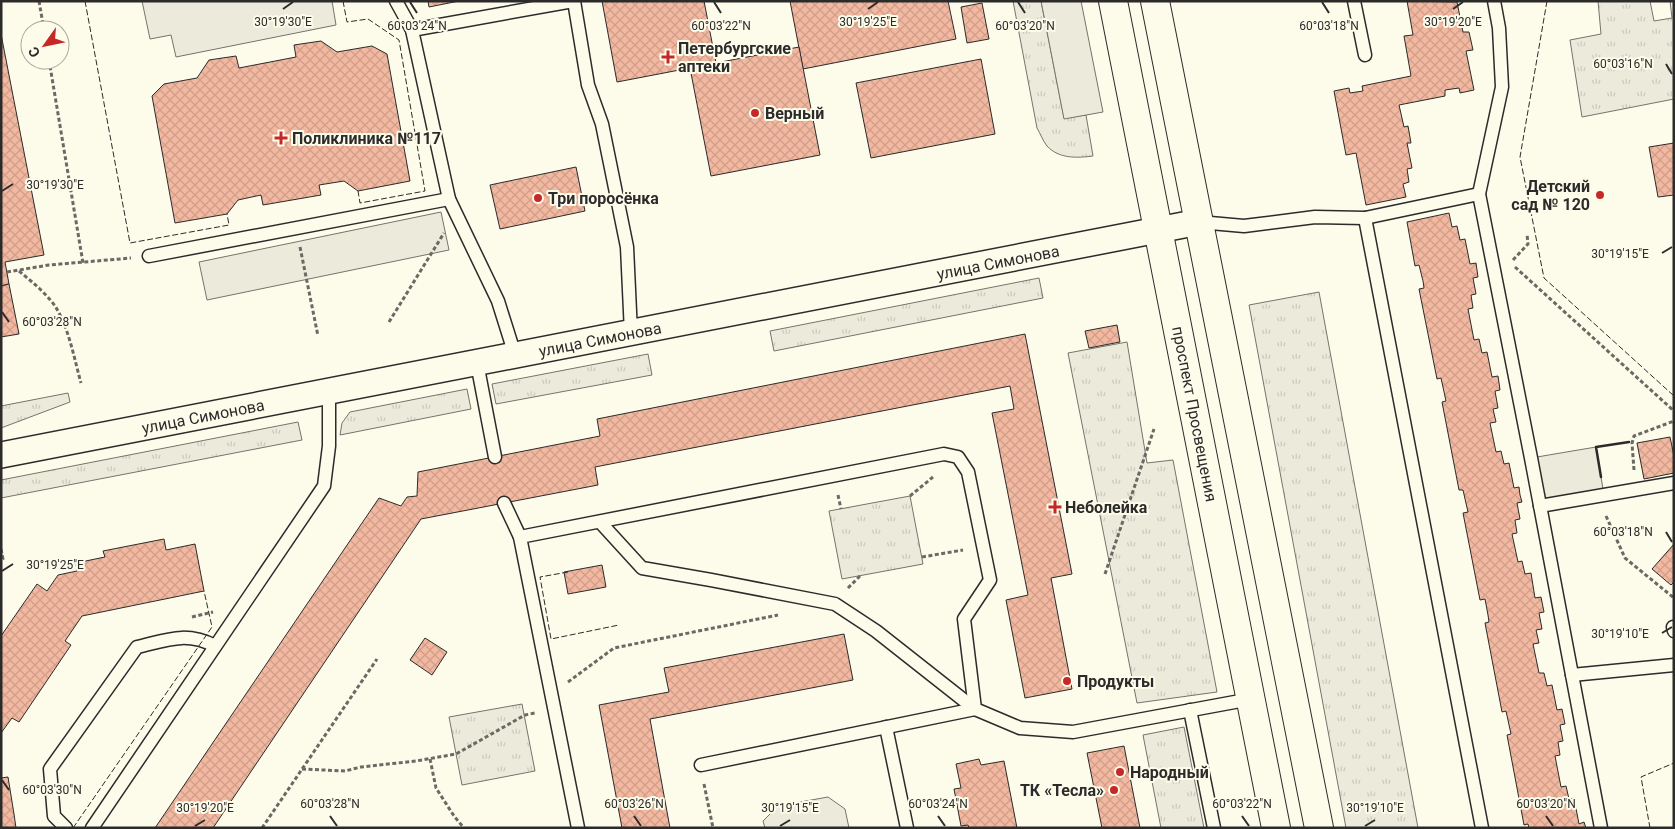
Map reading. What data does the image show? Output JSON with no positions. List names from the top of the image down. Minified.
{"streets":{"main road":["проспект Просвещения"],"street":["улица Симонова"]},"crossings":[["улица Симонова","проспект Просвещения"]],"places":{"health":["Петербургские аптеки","Поликлиника №117","Неболейка"],"other":["Верный","Детский сад № 120","Три поросёнка","Продукты","Народный","ТК «Тесла»"]},"north":"bottom left","coordinates":["30°19'30\"E","30°19'25\"E","30°19'20\"E","60°03'24\"N","60°03'22\"N","60°03'20\"N","60°03'18\"N","60°03'16\"N","30°19'15\"E","60°03'28\"N","30°19'10\"E","60°03'30\"N","60°03'26\"N"]}
